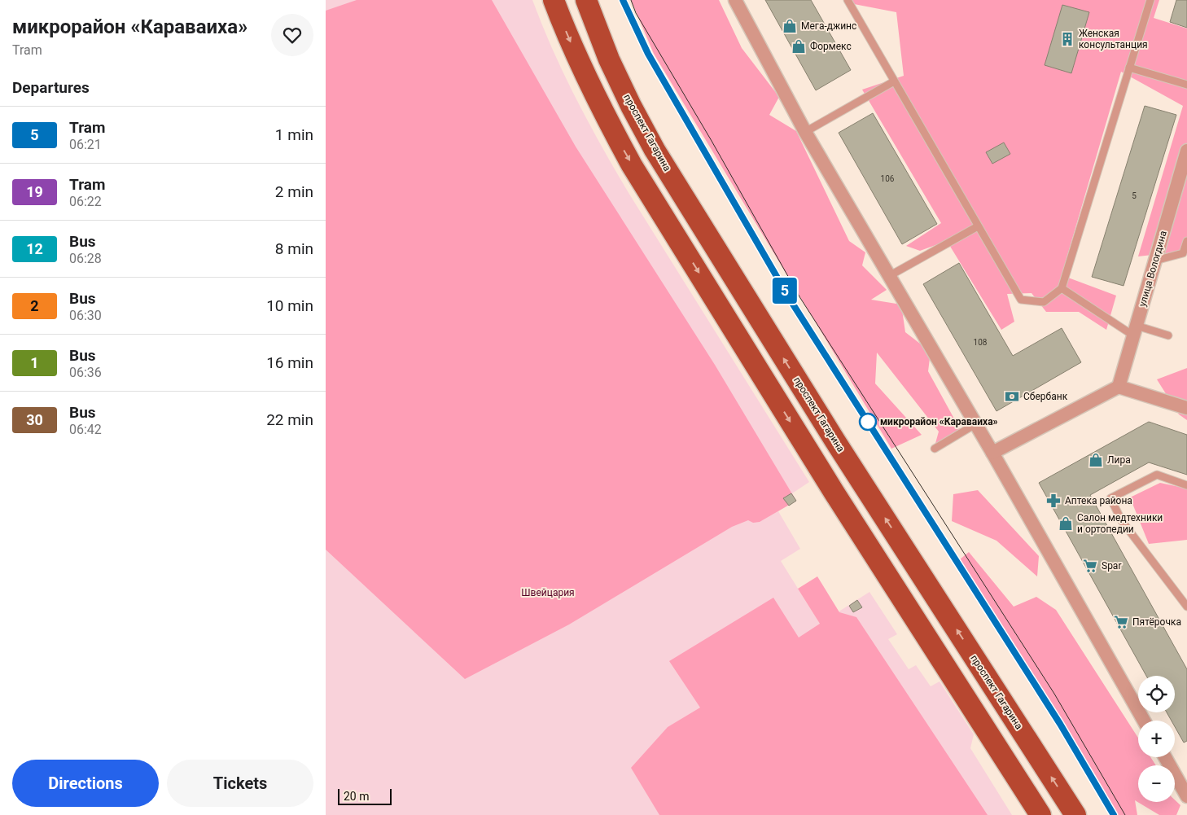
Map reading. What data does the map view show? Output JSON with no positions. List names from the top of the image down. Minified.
{"streets":{"main road":["проспект Гагарина"],"street":["улица Вологдина"]},"parks":["Швейцария"],"places":{"shop":["Мега-джинс","Формекс","Лира","Салон медтехники и ортопедии"],"building":["Женская консультанция"],"bank":["Сбербанк"],"other":["микрорайон «Караваиха»"],"pharmacy":["Аптека района"],"supermarket":["Spar","Пятёрочка"]},"lines":["tram line 5"],"house_numbers":["106","5","108"],"scale_bar":"20 m","page":{"heading":[["микрорайон «Караваиха»","Tram"],"Departures"],"on_map":"5","list":[{"mark":"5","name":"Tram","note":"06:21","value":"1 min"},{"mark":"19","name":"Tram","note":"06:22","value":"2 min"},{"mark":"12","name":"Bus","note":"06:28","value":"8 min"},{"mark":"2","name":"Bus","note":"06:30","value":"10 min"},{"mark":"1","name":"Bus","note":"06:36","value":"16 min"},{"mark":"30","name":"Bus","note":"06:42","value":"22 min"}],"map_buttons":["+","−"],"buttons":["Directions","Tickets"],"scale":"20 m"}}
